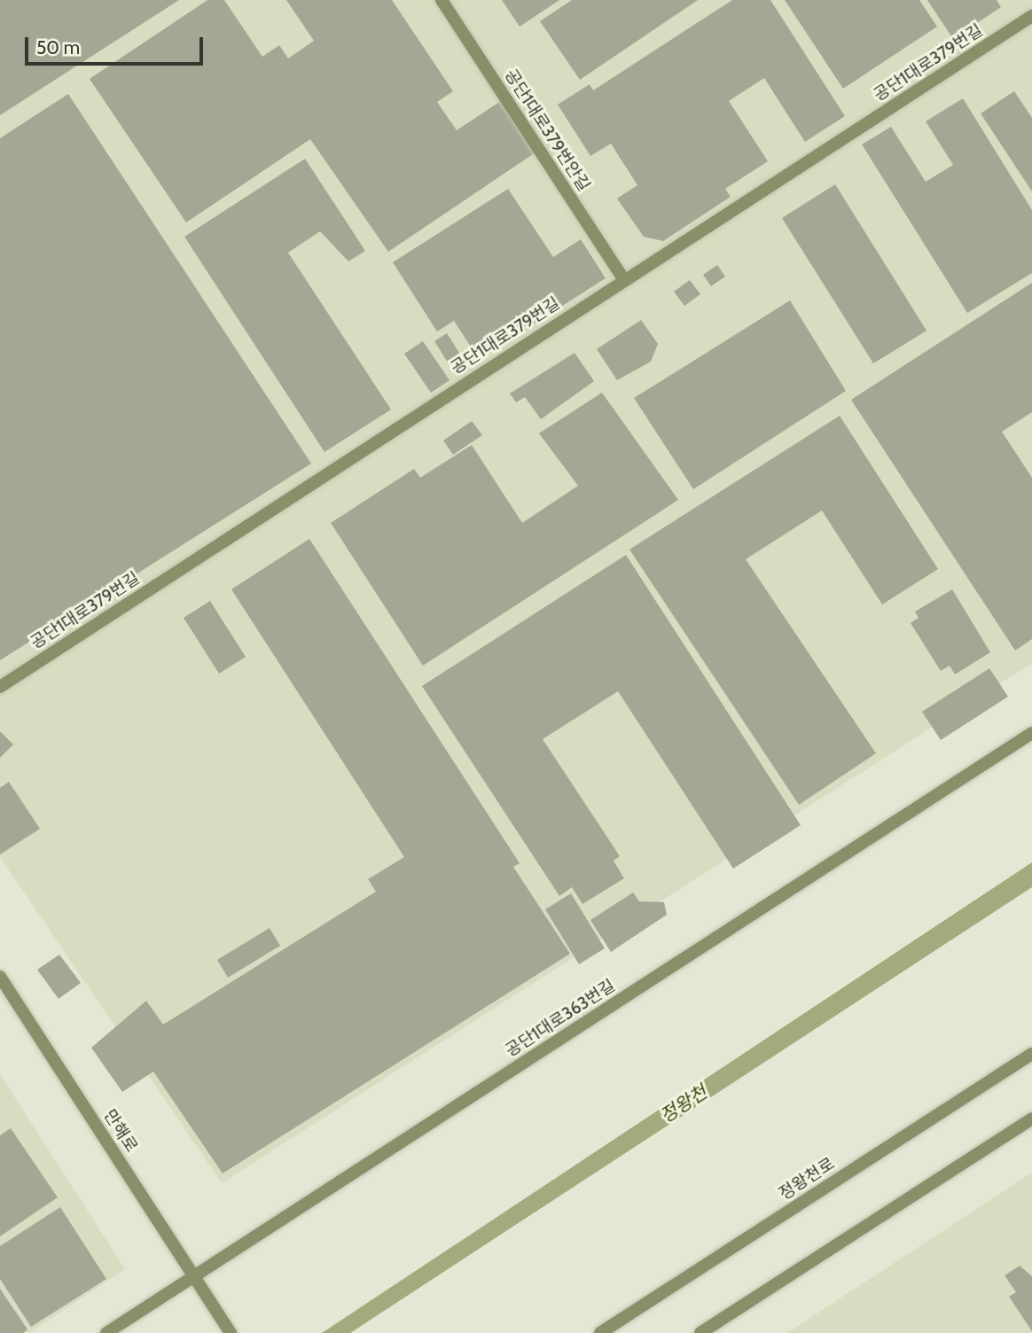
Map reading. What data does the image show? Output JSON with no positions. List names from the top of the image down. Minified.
{"streets":{"street":["공단1대로379번길","공단1대로379번안길","공단1대로363번길","만해로","정왕천로"]},"crossings":[["공단1대로379번길","공단1대로379번안길"],["공단1대로363번길","만해로"]],"water":["정왕천"],"scale_bar":"50 m"}
